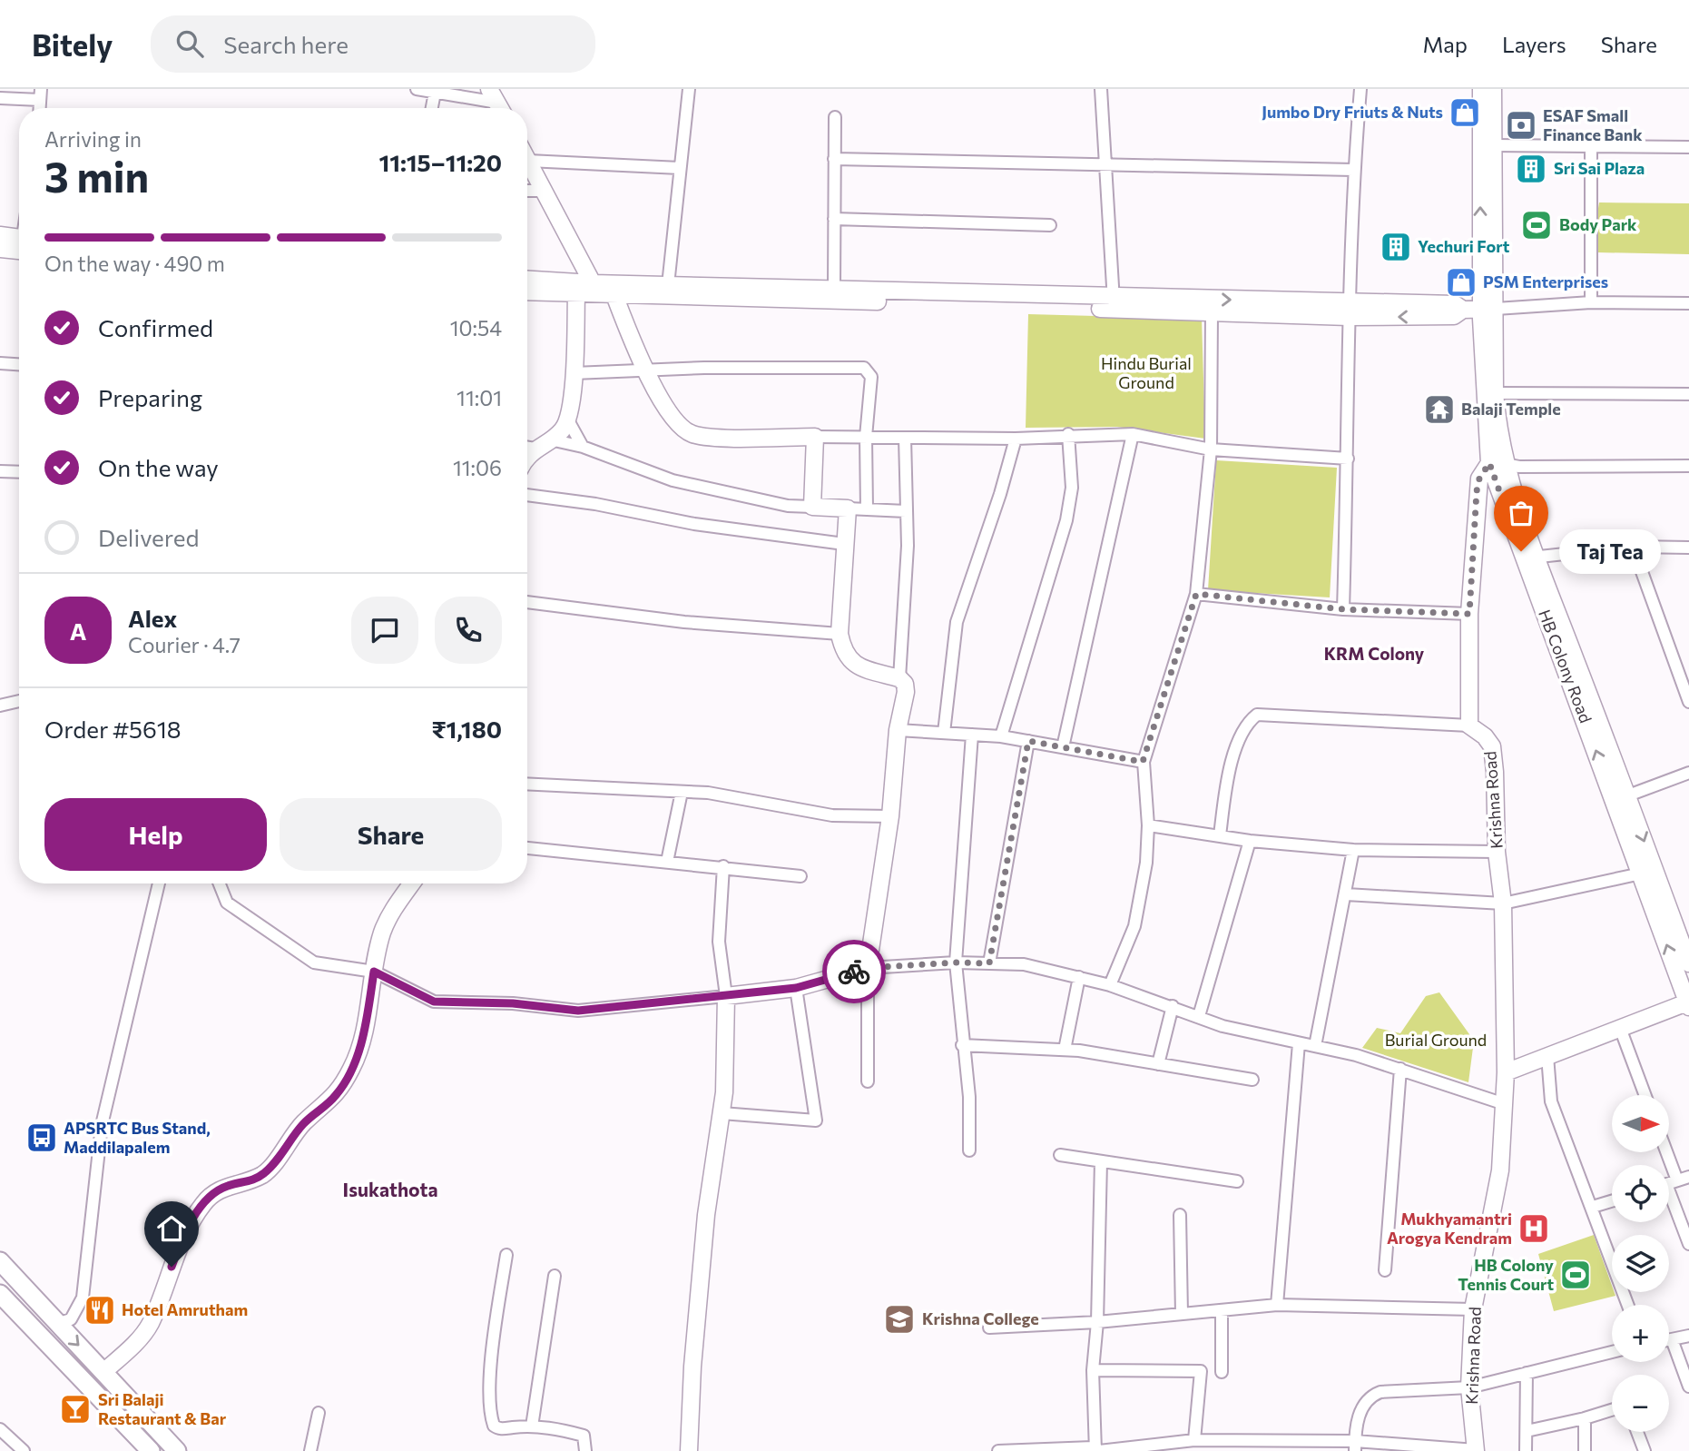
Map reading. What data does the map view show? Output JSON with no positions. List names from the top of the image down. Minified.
{"streets":{"street":["HB Colony Road","Krishna Road"]},"districts":["KRM Colony","Isukathota"],"parks":["Hindu Burial Ground","Burial Ground"],"places":{"shop":["Jumbo Dry Friuts & Nuts","PSM Enterprises"],"bank":["ESAF Small Finance Bank"],"building":["Sri Sai Plaza","Yechuri Fort"],"sports":["Body Park","HB Colony Tennis Court"],"temple":["Balaji Temple"],"other":["Taj Tea"],"bus stop":["APSRTC Bus Stand, Maddilapalem"],"hospital":["Mukhyamantri Arogya Kendram"],"restaurant":["Hotel Amrutham"],"school or university":["Krishna College"],"bar":["Sri Balaji Restaurant & Bar"]},"north":"right","page":{"header":"Bitely","search":"Search here","nav":["Map","Layers","Share"],"heading":["3 min","Arriving in","11:15–11:20"],"panel":["Alex","Courier · 4.7","Order #5618","₹1,180"],"bar":"On the way · 490 m","list":[["Confirmed","10:54"],["Preparing","11:01"],["On the way","11:06"],"Delivered"],"bubble":"Taj Tea","round":"A","buttons":["Help","Share"],"map_buttons":["+","−"]}}
